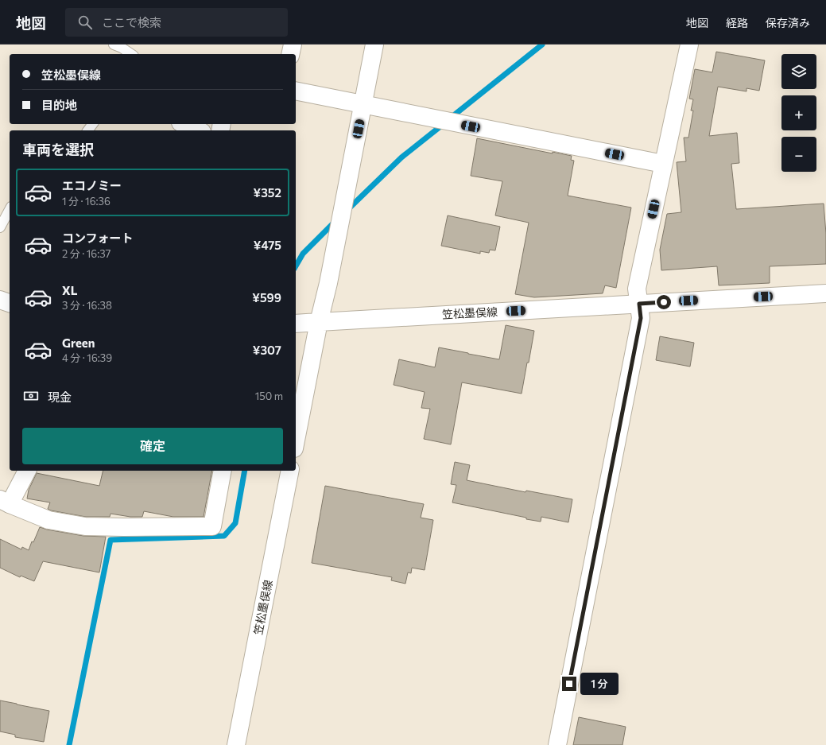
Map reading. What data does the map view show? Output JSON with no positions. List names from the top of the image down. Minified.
{"streets":{"street":["笠松墨俣線"]},"page":{"header":"地図","search":"ここで検索","nav":["地図","経路","保存済み"],"map_buttons":["+","−"],"banner":["笠松墨俣線","目的地"],"heading":"車両を選択","list":[{"name":"エコノミー","note":"1 分 · 16:36","value":"¥352"},{"name":"コンフォート","note":"2 分 · 16:37","value":"¥475"},{"name":"XL","note":"3 分 · 16:38","value":"¥599"},{"name":"Green","note":"4 分 · 16:39","value":"¥307"}],"pay":["現金","150 m"],"buttons":"確定","bubble":"1 分"}}
